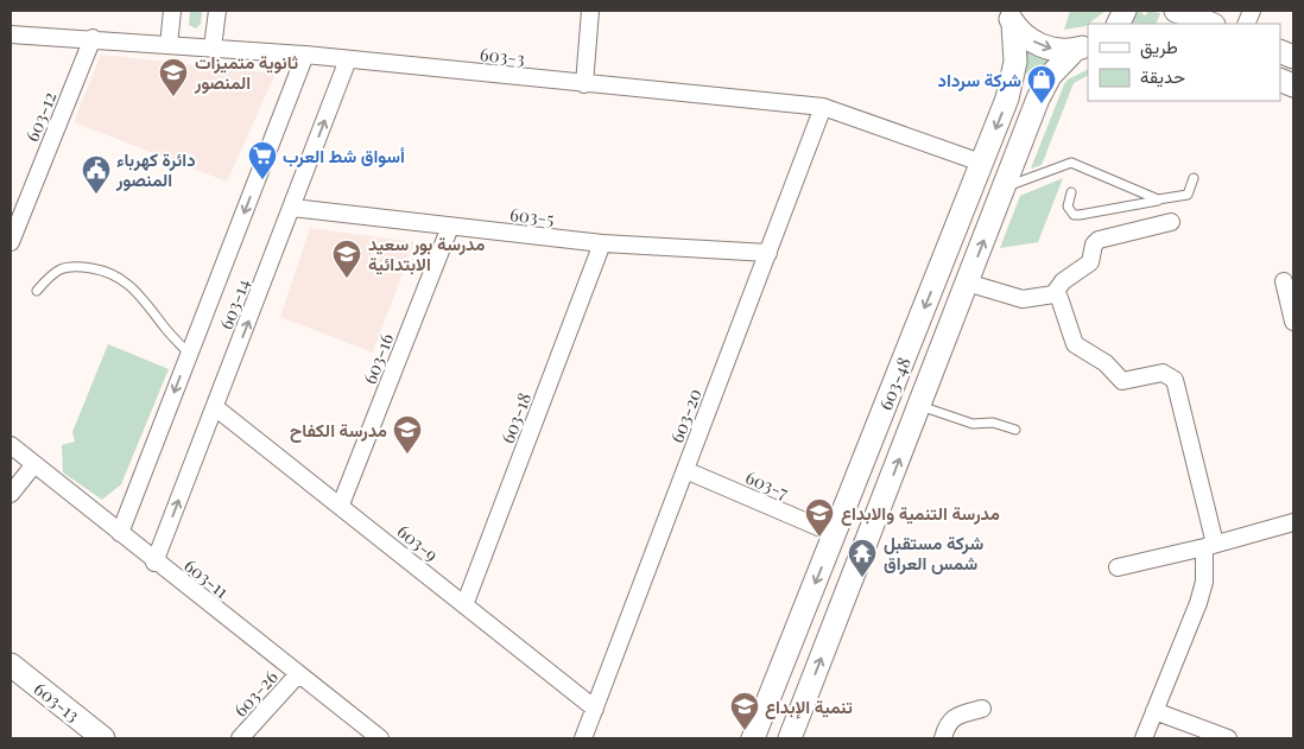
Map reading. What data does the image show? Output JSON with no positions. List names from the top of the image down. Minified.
{"streets":{"street":["603-3","603-12","603-5","603-14","603-16","603-48","603-20","603-18","603-7","603-9","603-11","603-26","603-13"]},"crossings":[["603-3","603-12"],["603-3","603-14"],["603-3","603-48"],["603-3","603-20"],["603-5","603-14"],["603-5","603-16"],["603-5","603-20"],["603-5","603-18"],["603-14","603-9"],["603-14","603-11"],["603-16","603-9"],["603-48","603-7"],["603-20","603-7"],["603-20","603-9"],["603-18","603-9"],["603-11","603-26"]],"places":{"school or university":["ثانوية متميزات المنصور","مدرسة بور سعيد الابتدائية","مدرسة الكفاح","مدرسة التنمية والابداع","تنمية الإبداع"],"shop":["شركة سرداد"],"supermarket":["أسواق شط العرب"],"public building":["دائرة كهرباء المنصور"],"temple":["شركة مستقبل شمس العراق"]},"legend":["طريق","حديقة"]}
